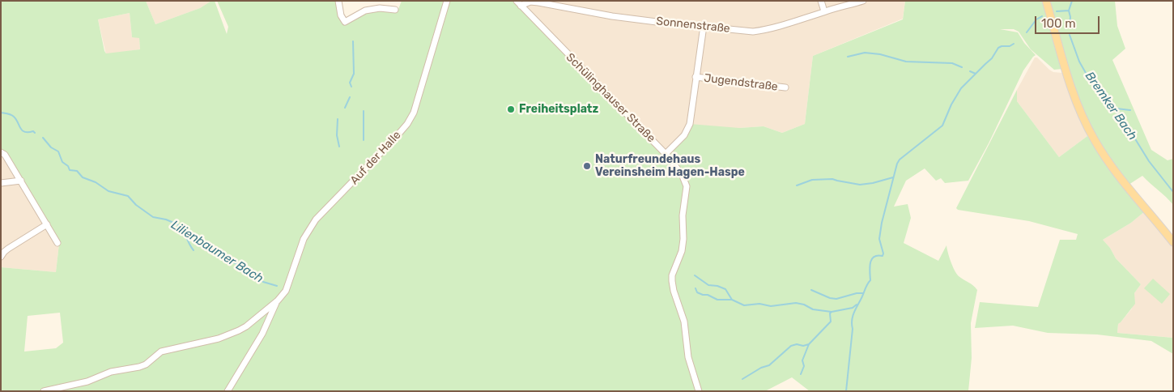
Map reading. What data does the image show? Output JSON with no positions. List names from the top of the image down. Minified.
{"streets":{"street":["Sonnenstraße","Jugendstraße","Schülinghauser Straße","Auf der Halle"]},"crossings":[["Sonnenstraße","Jugendstraße"],["Sonnenstraße","Schülinghauser Straße"],["Jugendstraße","Schülinghauser Straße"]],"water":["Bremker Bach","Lilienbaumer Bach"],"places":["Freiheitsplatz","Naturfreundehaus Vereinsheim Hagen-Haspe"],"scale_bar":"100 m"}
